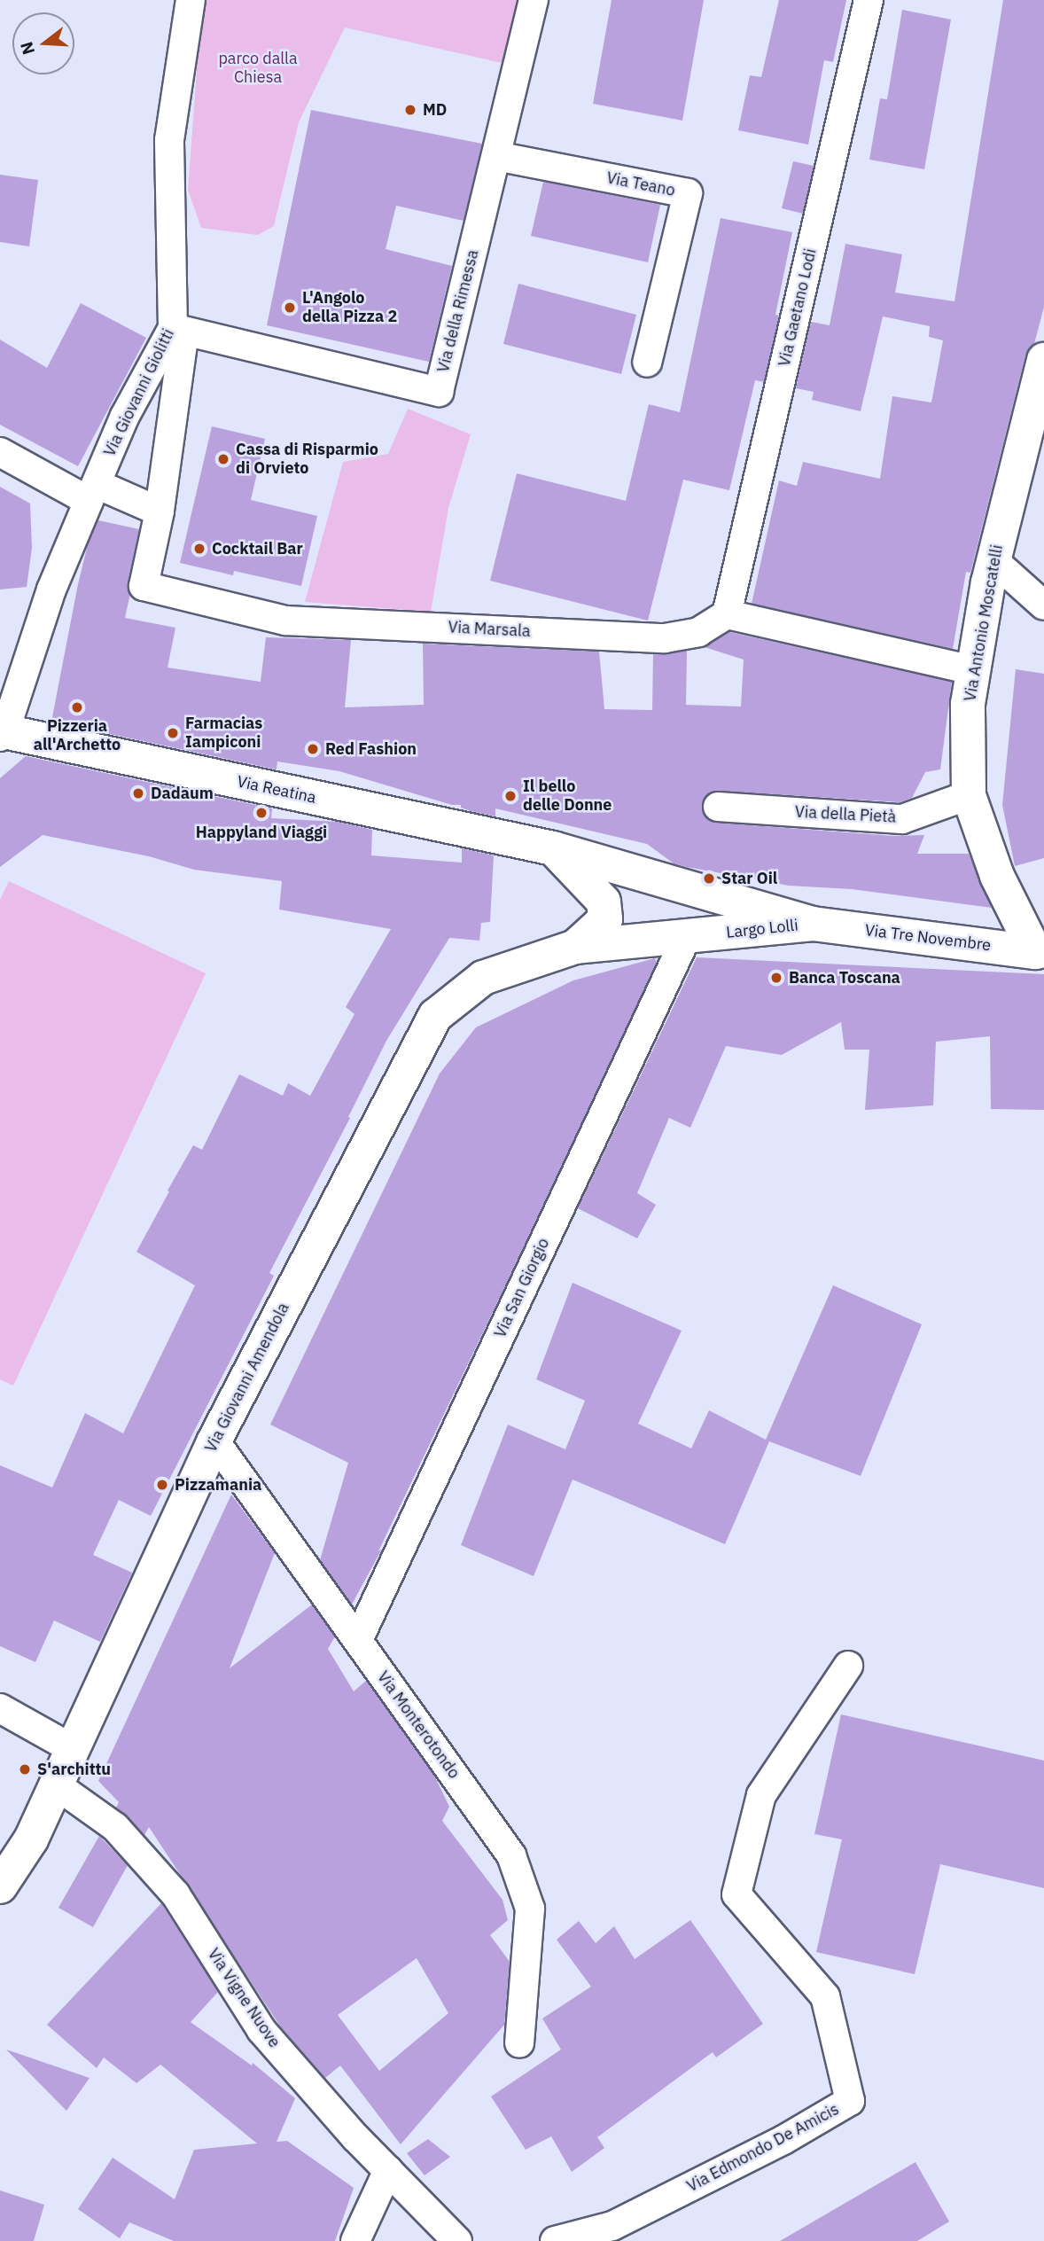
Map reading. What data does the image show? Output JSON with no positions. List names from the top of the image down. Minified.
{"streets":{"main road":["Via Antonio Moscatelli","Via Reatina","Largo Lolli","Via Tre Novembre","Via Giovanni Amendola"],"street":["Via Teano","Via Gaetano Lodi","Via della Rimessa","Via Giovanni Giolitti","Via Marsala","Via della Pietà","Via San Giorgio","Via Monterotondo","Via Vigne Nuove","Via Edmondo De Amicis"]},"crossings":[["Via Teano","Via della Rimessa"],["Via Gaetano Lodi","Via Marsala"],["Via della Rimessa","Via Giovanni Giolitti"],["Via Giovanni Giolitti","Via Reatina"],["Via Antonio Moscatelli","Via della Pietà"],["Via Antonio Moscatelli","Via Tre Novembre"],["Via Reatina","Largo Lolli"],["Largo Lolli","Via Tre Novembre"],["Largo Lolli","Via San Giorgio"],["Largo Lolli","Via Giovanni Amendola"],["Via San Giorgio","Via Monterotondo"],["Via Giovanni Amendola","Via Monterotondo"],["Via Giovanni Amendola","Via Vigne Nuove"]],"parks":["parco dalla Chiesa"],"places":["MD","L'Angolo della Pizza 2","Cassa di Risparmio di Orvieto","Cocktail Bar","Pizzeria all'Archetto","Farmacias Iampiconi","Red Fashion","Dadaum","Il bello delle Donne","Happyland Viaggi","Star Oil","Banca Toscana","Pizzamania","S'archittu"],"north":"left"}
